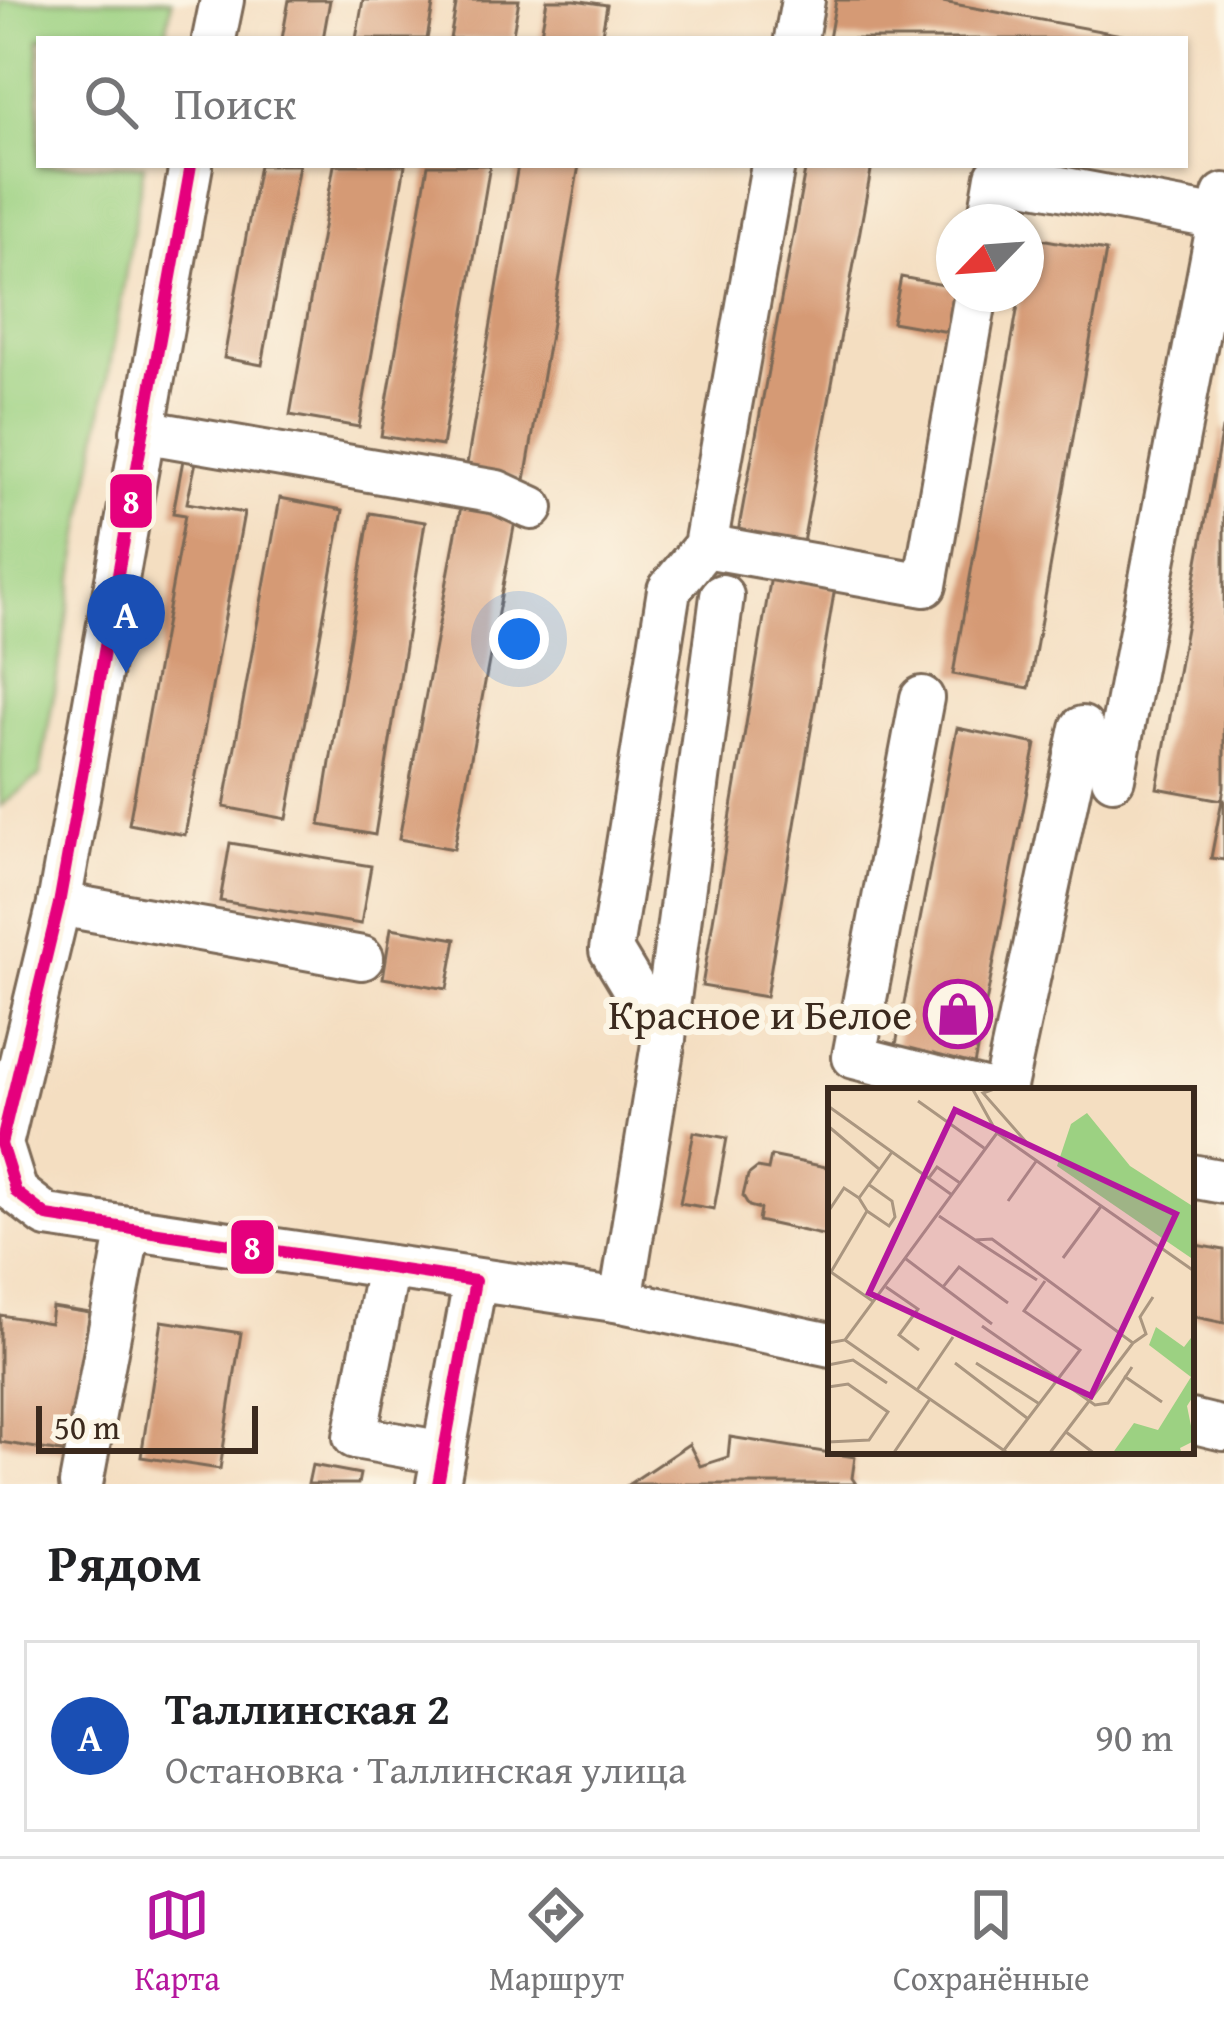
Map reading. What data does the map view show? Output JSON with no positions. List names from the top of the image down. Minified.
{"places":{"shop":["Красное и Белое"]},"lines":["transit line 8"],"scale_bar":"50 m","north":"bottom left","page":{"search":"Поиск","pins":"A","scale":"50 m","heading":"Рядом","list":[{"mark":"A","name":"Таллинская 2","note":"Остановка · Таллинская улица","value":"90 m"}],"nav":["Карта","Маршрут","Сохранённые"]}}
